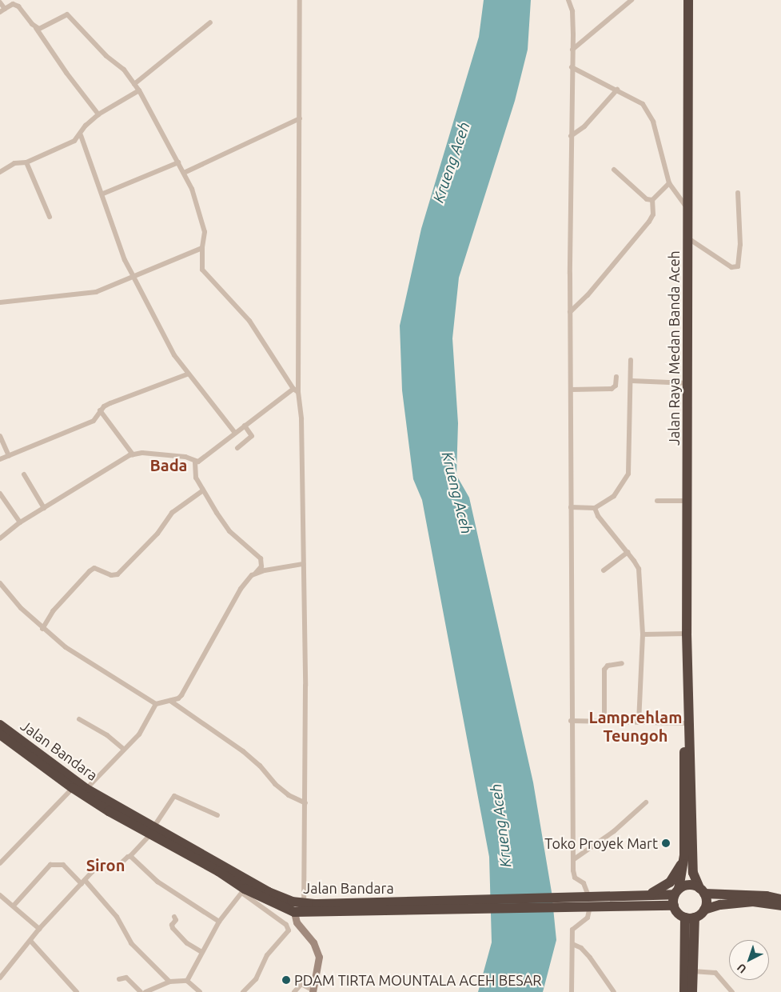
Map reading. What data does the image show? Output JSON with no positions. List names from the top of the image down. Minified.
{"streets":{"highway":["Jalan Raya Medan Banda Aceh","Jalan Bandara"]},"crossings":[["Jalan Raya Medan Banda Aceh","Jalan Bandara"]],"districts":["Bada","Lamprehlam Teungoh","Siron"],"water":["Krueng Aceh"],"places":["Toko Proyek Mart","PDAM TIRTA MOUNTALA ACEH BESAR"],"north":"bottom left"}
